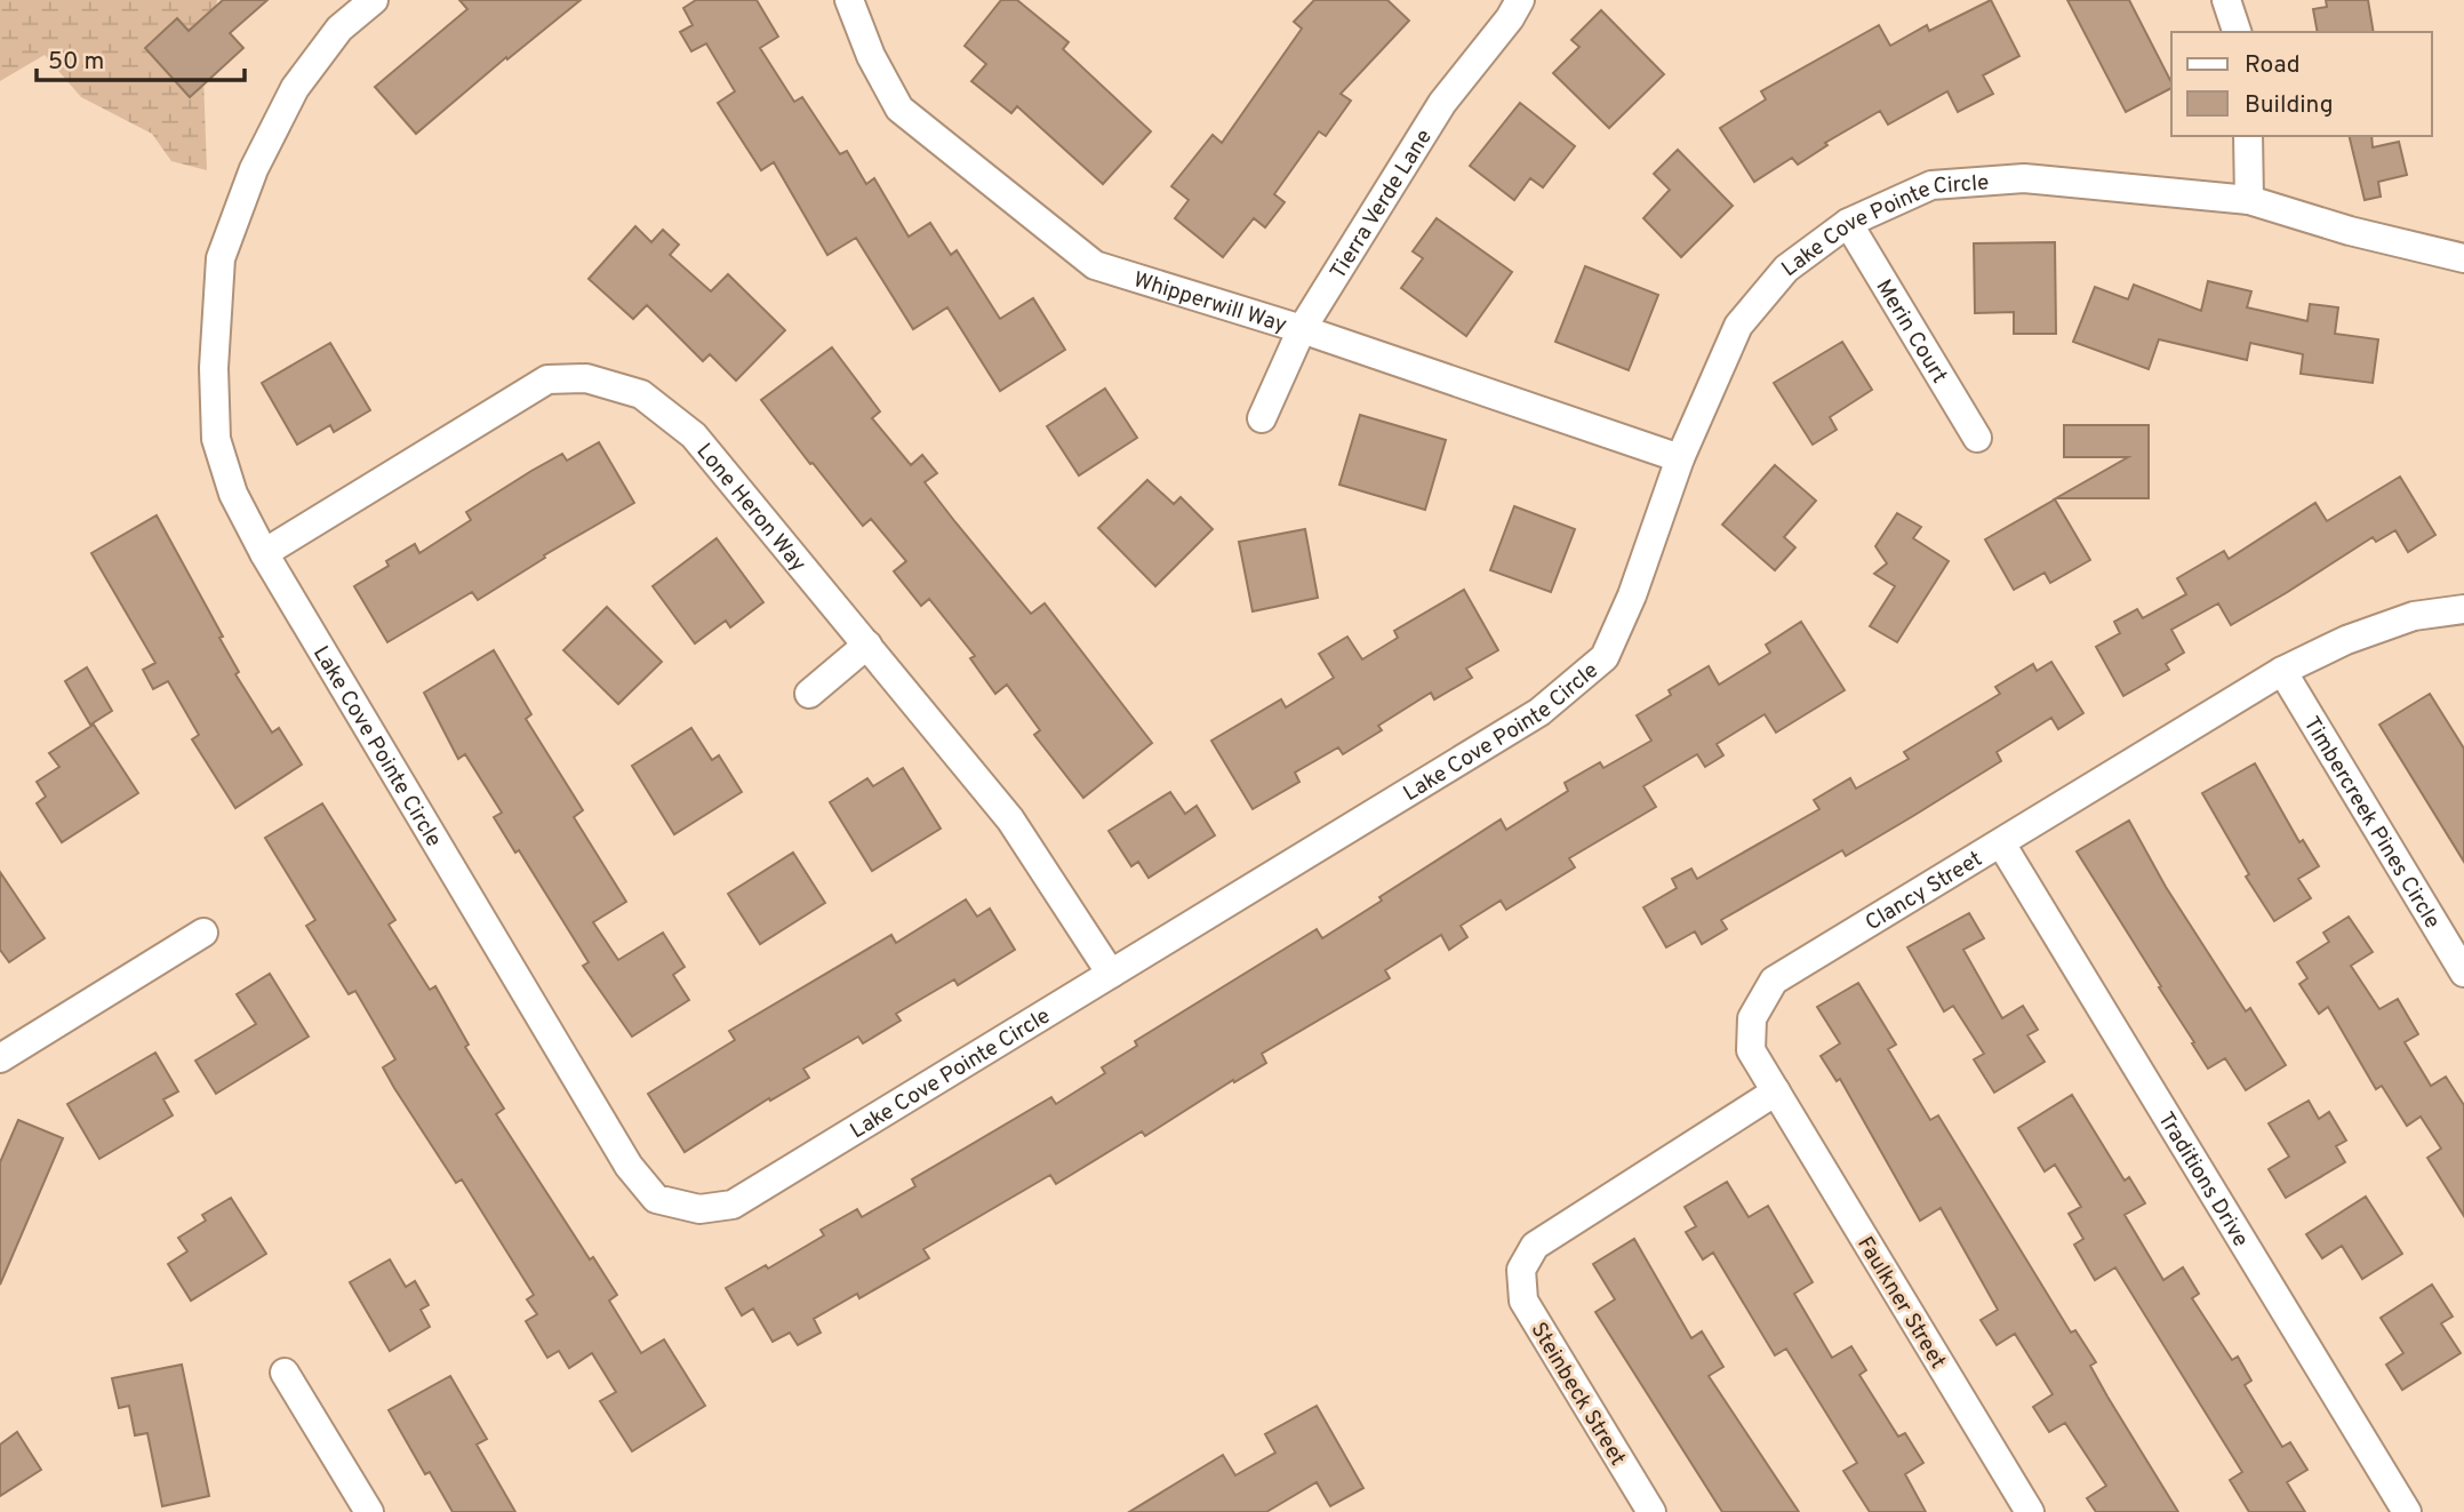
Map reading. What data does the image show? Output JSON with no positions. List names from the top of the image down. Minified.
{"streets":{"street":["Tierra Verde Lane","Lake Cove Pointe Circle","Whipperwill Way","Merin Court","Lone Heron Way","Timbercreek Pines Circle","Clancy Street","Traditions Drive","Faulkner Street","Steinbeck Street"]},"crossings":[["Tierra Verde Lane","Whipperwill Way"],["Lake Cove Pointe Circle","Whipperwill Way"],["Lake Cove Pointe Circle","Merin Court"],["Lake Cove Pointe Circle","Lone Heron Way"],["Timbercreek Pines Circle","Clancy Street"],["Clancy Street","Traditions Drive"],["Clancy Street","Faulkner Street"],["Clancy Street","Steinbeck Street"],["Faulkner Street","Steinbeck Street"]],"legend":["Road","Building"],"scale_bar":"50 m"}
